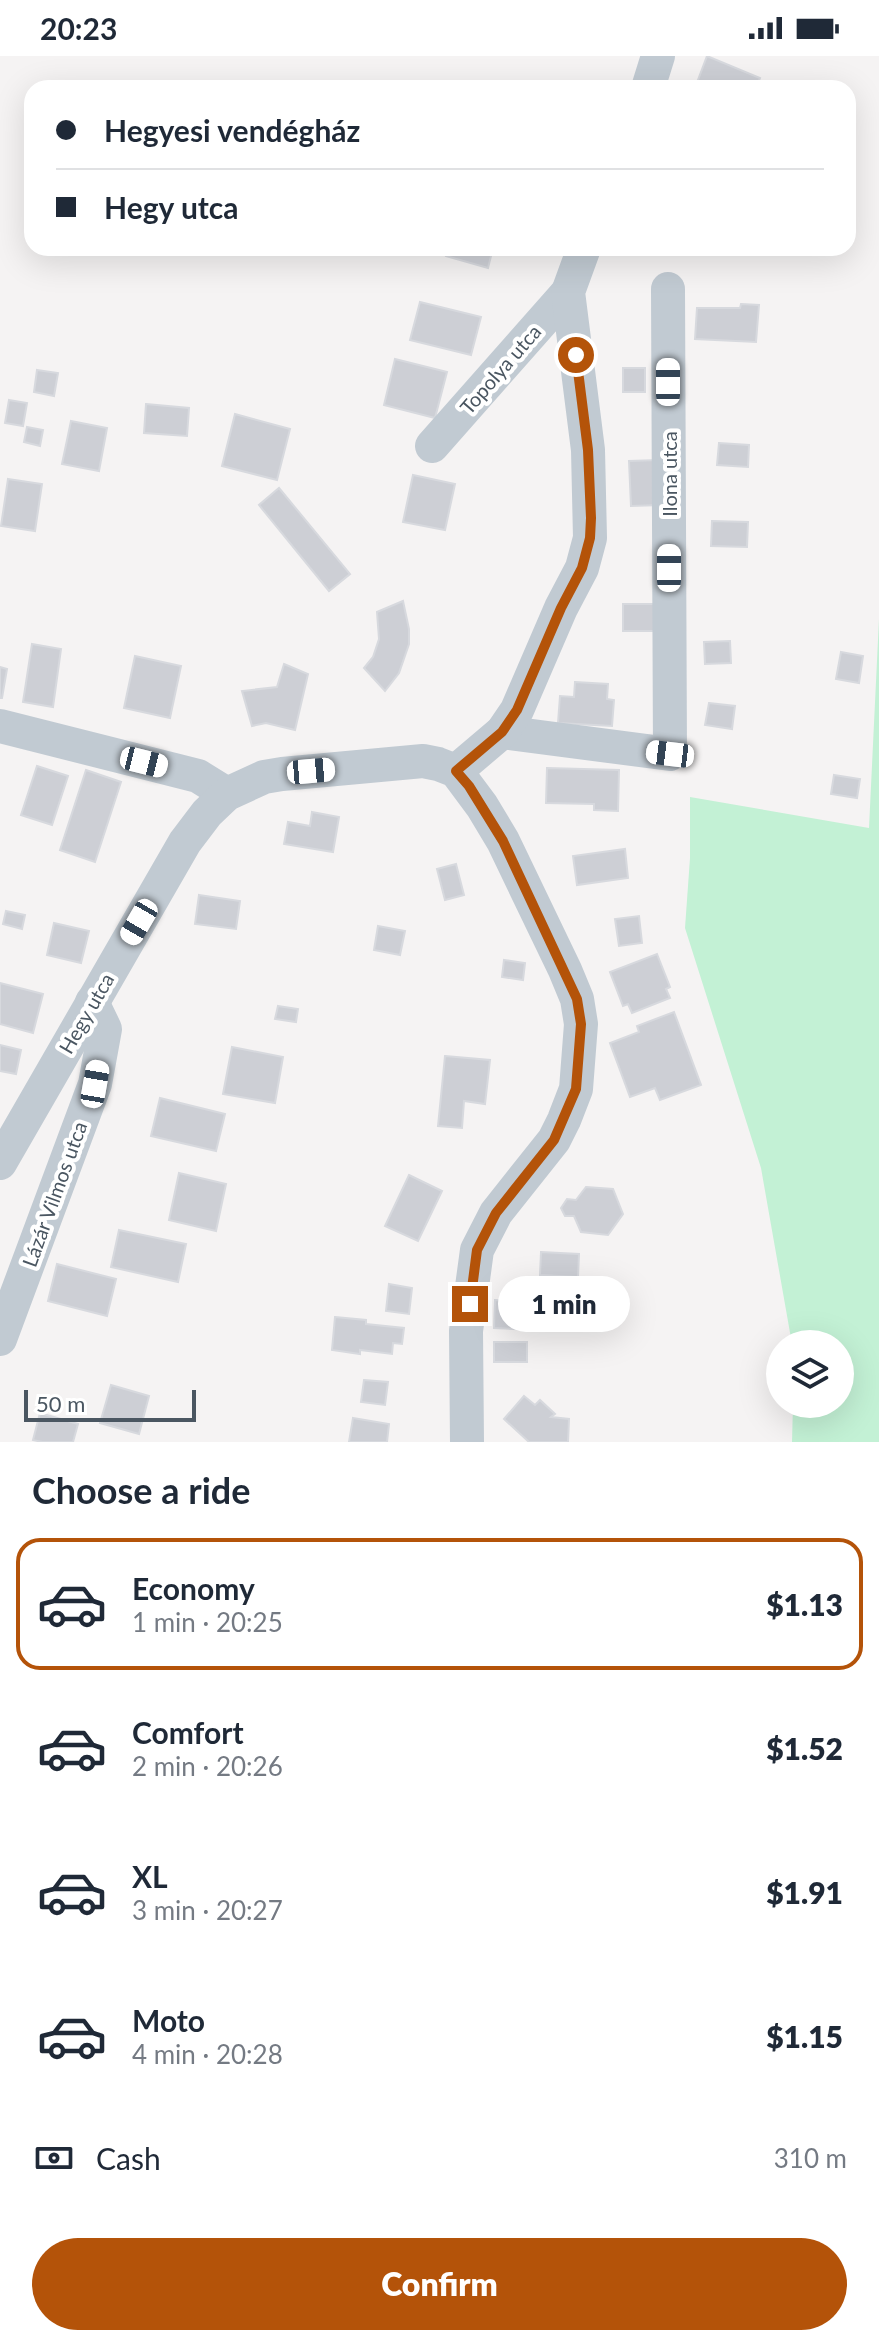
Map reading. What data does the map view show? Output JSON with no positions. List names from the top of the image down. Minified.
{"streets":{"street":["Topolya utca","Ilona utca","Hegy utca","Lázár Vilmos utca"]},"crossings":[["Hegy utca","Lázár Vilmos utca"]],"scale_bar":"50 m","page":{"status":"20:23","banner":["Hegyesi vendégház","Hegy utca"],"bubble":"1 min","scale":"50 m","heading":"Choose a ride","list":[{"name":"Economy","note":"1 min · 20:25","value":"$1.13"},{"name":"Comfort","note":"2 min · 20:26","value":"$1.52"},{"name":"XL","note":"3 min · 20:27","value":"$1.91"},{"name":"Moto","note":"4 min · 20:28","value":"$1.15"}],"pay":["Cash","310 m"],"buttons":"Confirm"}}
